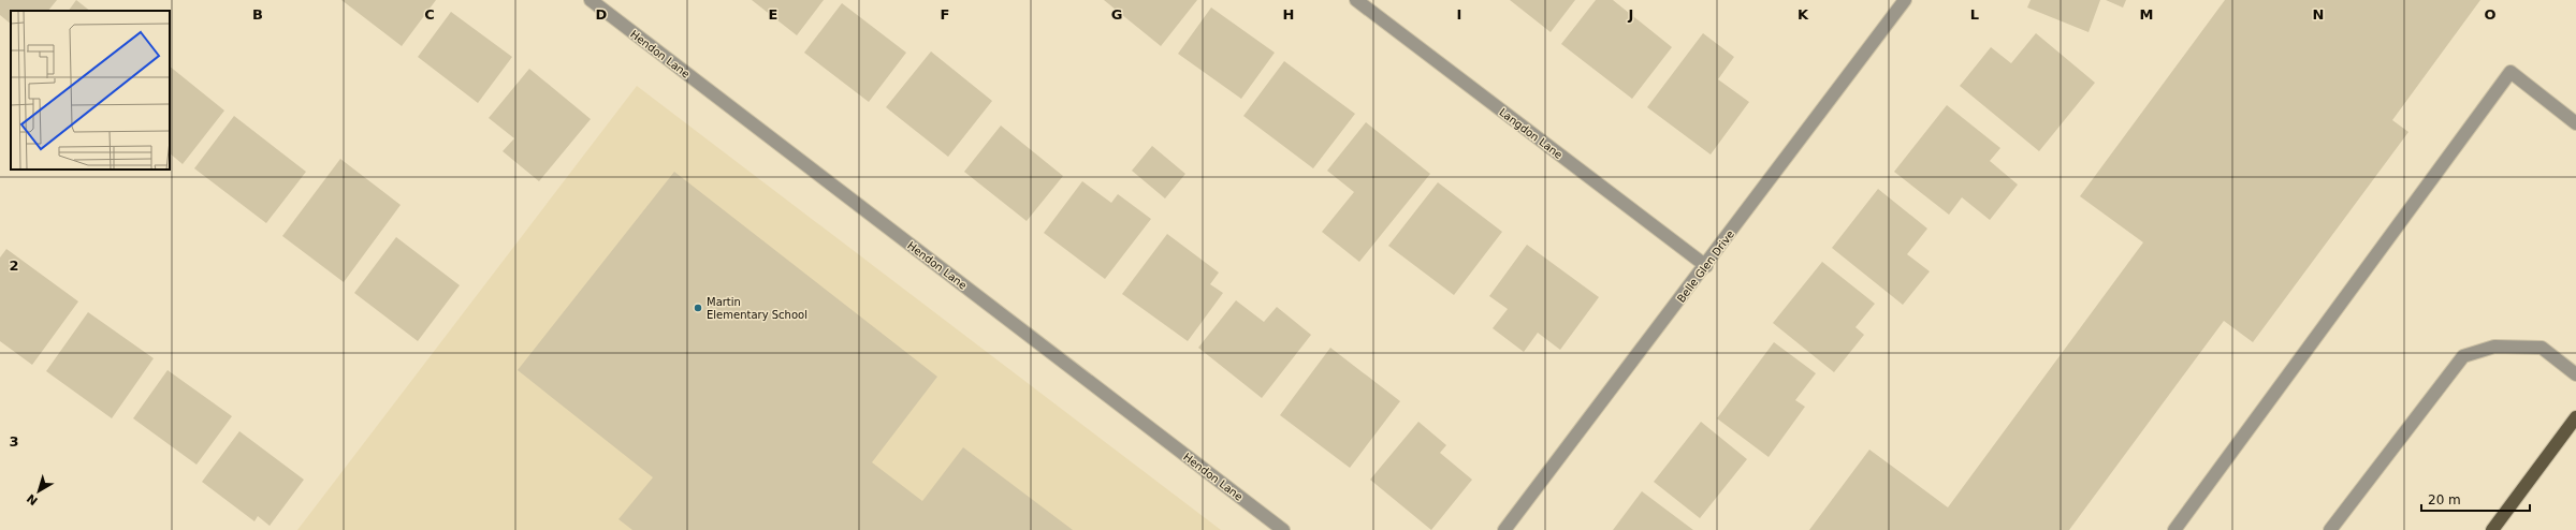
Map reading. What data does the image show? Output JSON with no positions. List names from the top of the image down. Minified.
{"streets":{"street":["Hendon Lane","Langdon Lane","Belle Glen Drive"]},"crossings":[["Langdon Lane","Belle Glen Drive"]],"places":["Martin Elementary School"],"scale_bar":"20 m","north":"bottom left","grid":{"columns":["B","C","D","E","F","G","H","I","J","K","L","M","N","O"],"rows":["2","3"]}}
